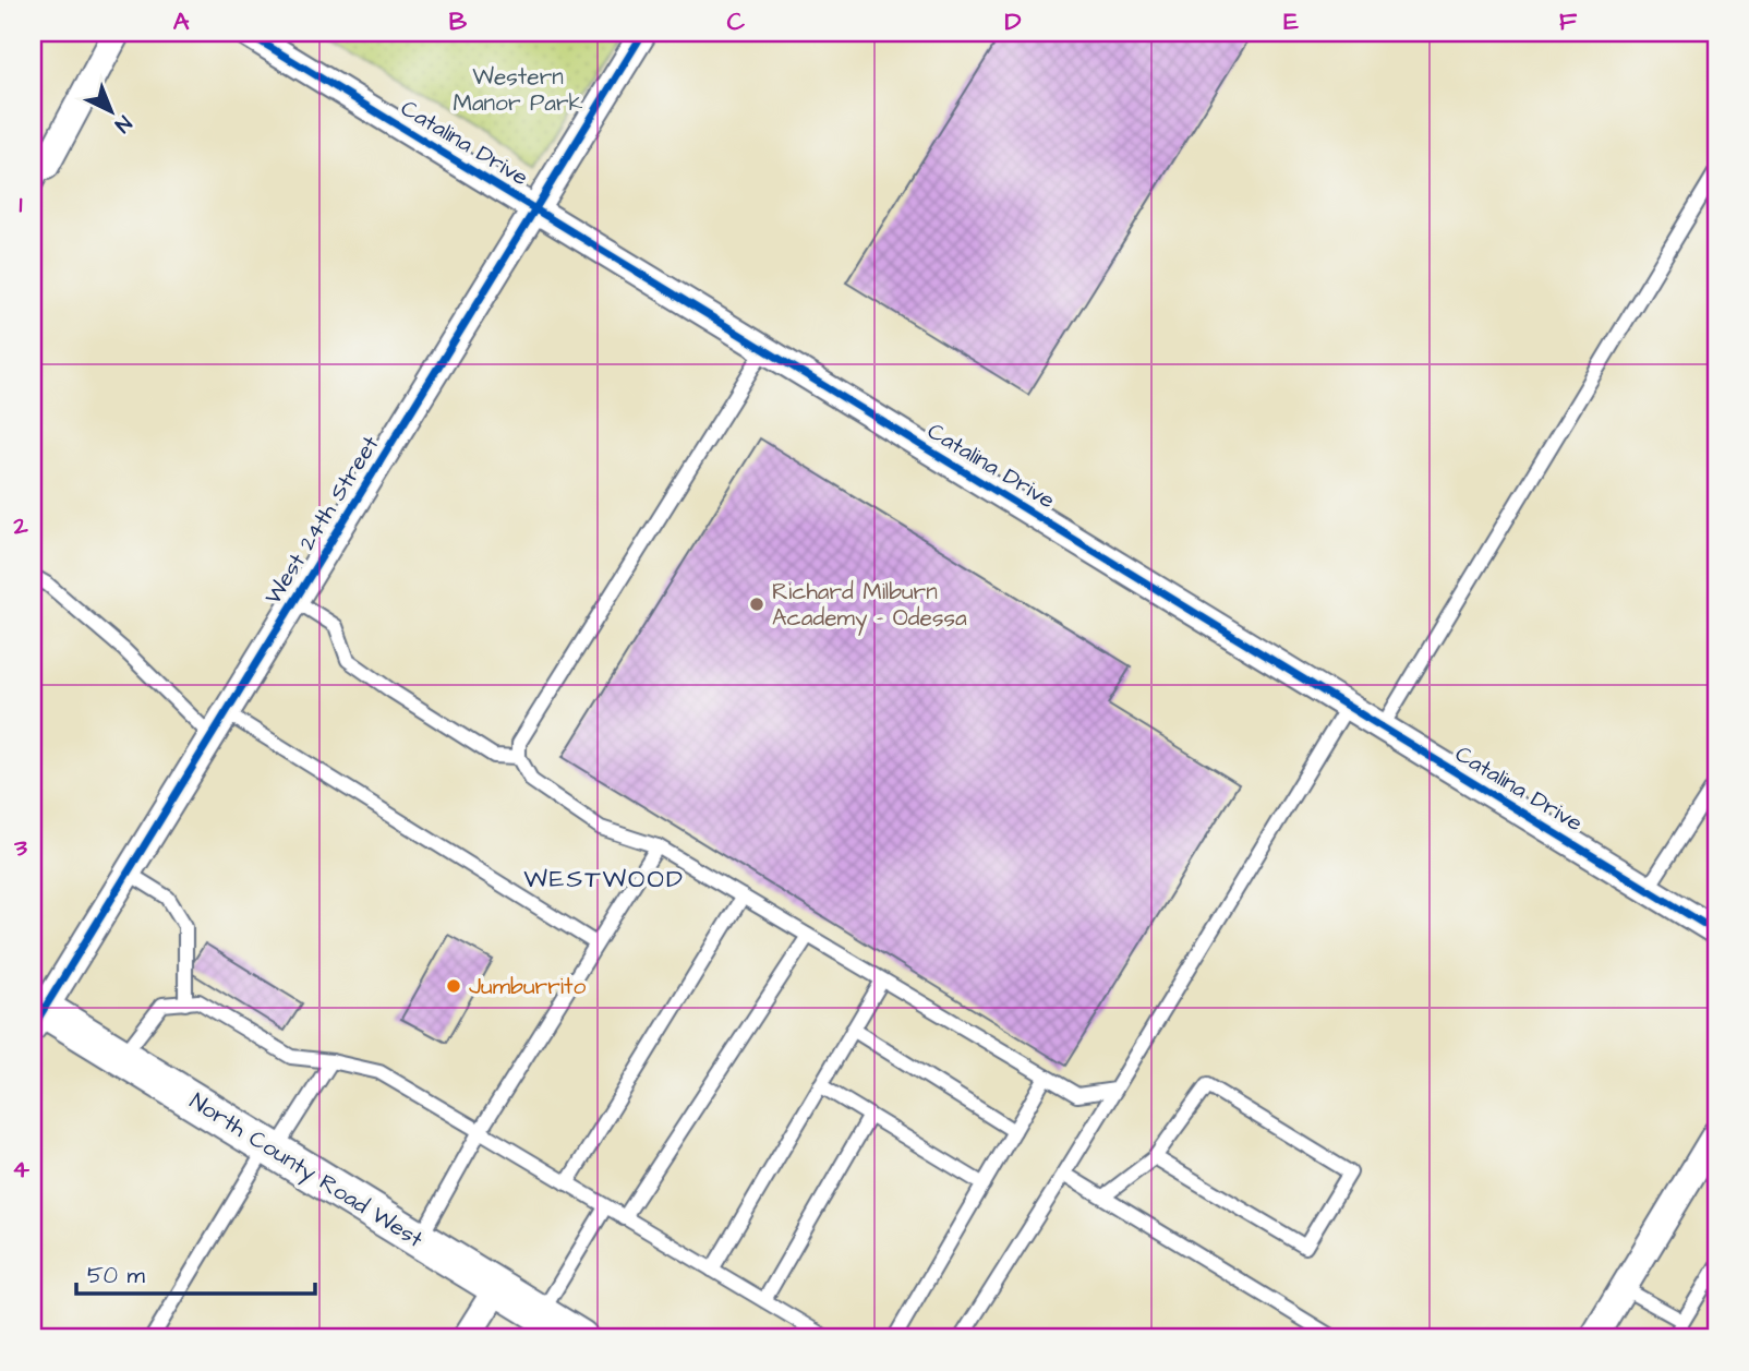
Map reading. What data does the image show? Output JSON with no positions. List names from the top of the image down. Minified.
{"streets":{"main road":["North County Road West"],"street":["Catalina Drive","West 24th Street"]},"crossings":[["Catalina Drive","West 24th Street"],["West 24th Street","North County Road West"]],"districts":["WESTWOOD"],"parks":["Western Manor Park"],"places":["Richard Milburn Academy - Odessa","Jumburrito"],"scale_bar":"50 m","north":"bottom right","grid":{"columns":["A","B","C","D","E","F"],"rows":["1","2","3","4"]}}
